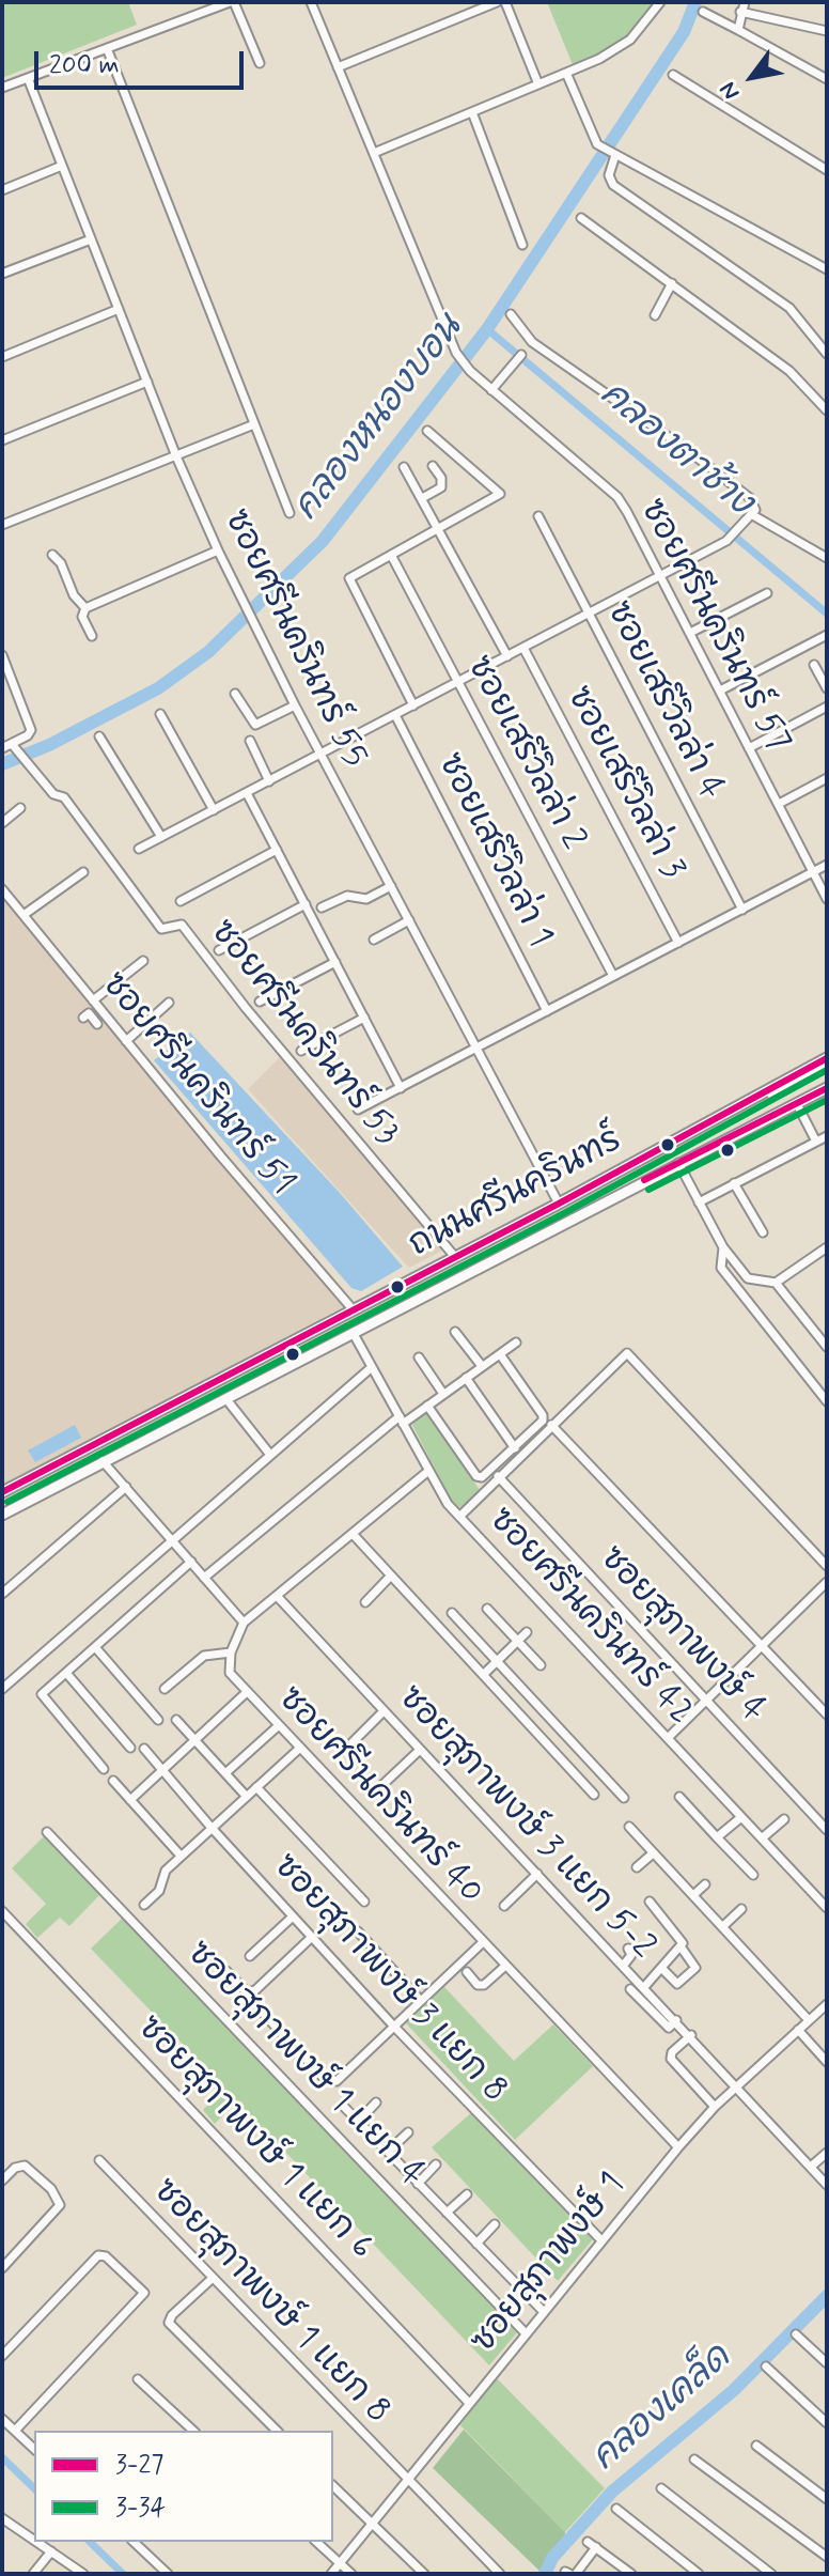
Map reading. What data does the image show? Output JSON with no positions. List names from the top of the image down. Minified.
{"streets":{"main road":["ถนนศรีนครินทร์"],"street":["ซอยศรีนครินทร์ 57","ซอยศรีนครินทร์ 55","ซอยเสรีวิลล่า 4","ซอยเสรีวิลล่า 2","ซอยเสรีวิลล่า 3","ซอยเสรีวิลล่า 1","ซอยศรีนครินทร์ 53","ซอยศรีนครินทร์ 51","ซอยศรีนครินทร์ 42","ซอยสุภาพงษ์ 4","ซอยศรีนครินทร์ 40","ซอยสุภาพงษ์ 3 แยก 5-2","ซอยสุภาพงษ์ 3 แยก 8","ซอยสุภาพงษ์ 1 แยก 4","ซอยสุภาพงษ์ 1 แยก 6","ซอยสุภาพงษ์ 1","ซอยสุภาพงษ์ 1 แยก 8"]},"crossings":[["ซอยศรีนครินทร์ 55","ถนนศรีนครินทร์"],["ซอยศรีนครินทร์ 53","ถนนศรีนครินทร์"],["ซอยศรีนครินทร์ 51","ถนนศรีนครินทร์"],["ถนนศรีนครินทร์","ซอยศรีนครินทร์ 42"],["ซอยศรีนครินทร์ 40","ซอยสุภาพงษ์ 1"],["ซอยสุภาพงษ์ 3 แยก 5-2","ซอยสุภาพงษ์ 1"],["ซอยสุภาพงษ์ 3 แยก 8","ซอยสุภาพงษ์ 1"],["ซอยสุภาพงษ์ 1 แยก 4","ซอยสุภาพงษ์ 1"],["ซอยสุภาพงษ์ 1 แยก 6","ซอยสุภาพงษ์ 1"],["ซอยสุภาพงษ์ 1","ซอยสุภาพงษ์ 1 แยก 8"]],"water":["คลองหนองบอน","คลองตาช้าง","คลองเคล็ด"],"lines":["transit line 3-27","transit line 3-34"],"legend":["3-27","3-34"],"scale_bar":"200 m","north":"bottom left"}
